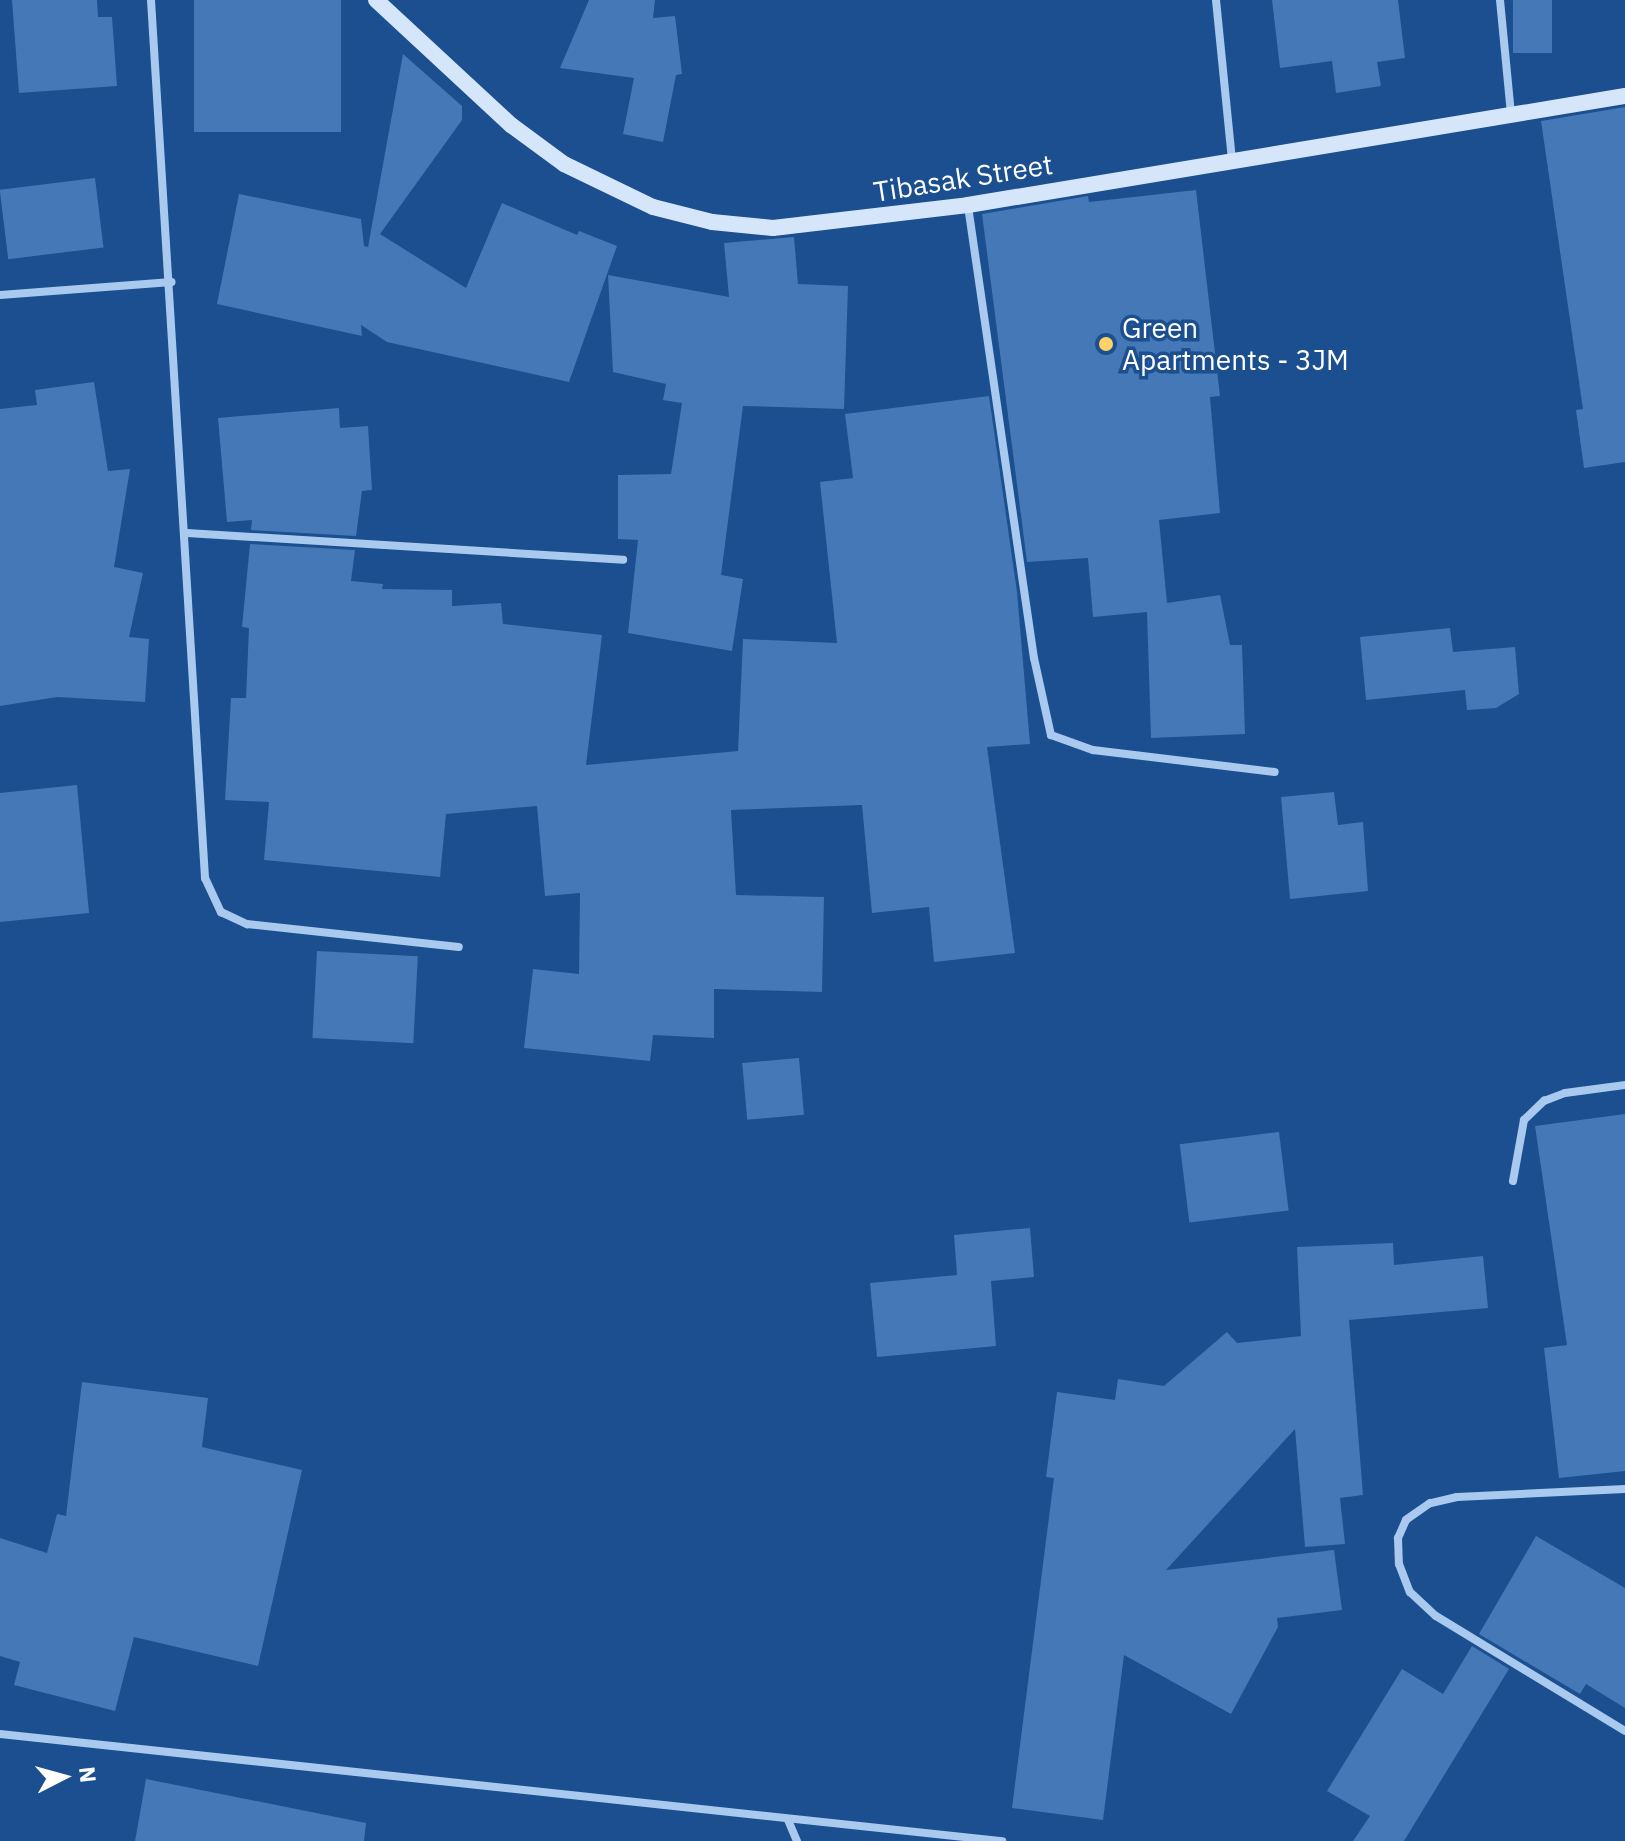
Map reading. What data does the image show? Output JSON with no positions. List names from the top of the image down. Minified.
{"streets":{"street":["Tibasak Street"]},"places":["Green Apartments - 3JM"],"north":"right"}
